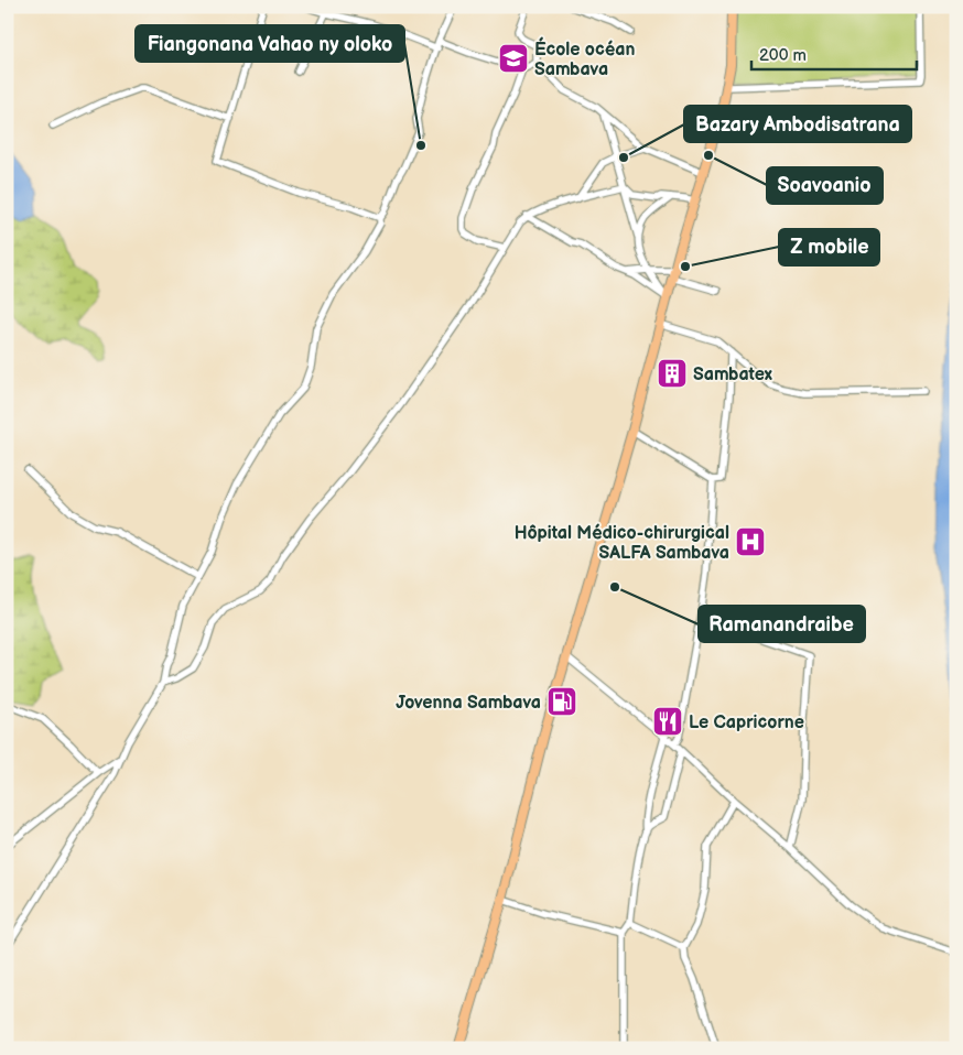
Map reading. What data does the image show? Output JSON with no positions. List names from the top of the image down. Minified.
{"places":{"school or university":["École océan Sambava"],"other":["Fiangonana Vahao ny oloko","Soavoanio","Bazary Ambodisatrana","Z mobile","Ramanandraibe"],"building":["Sambatex"],"hospital":["Hôpital Médico-chirurgical SALFA Sambava"],"fuel station":["Jovenna Sambava"],"restaurant":["Le Capricorne"]},"scale_bar":"200 m"}
